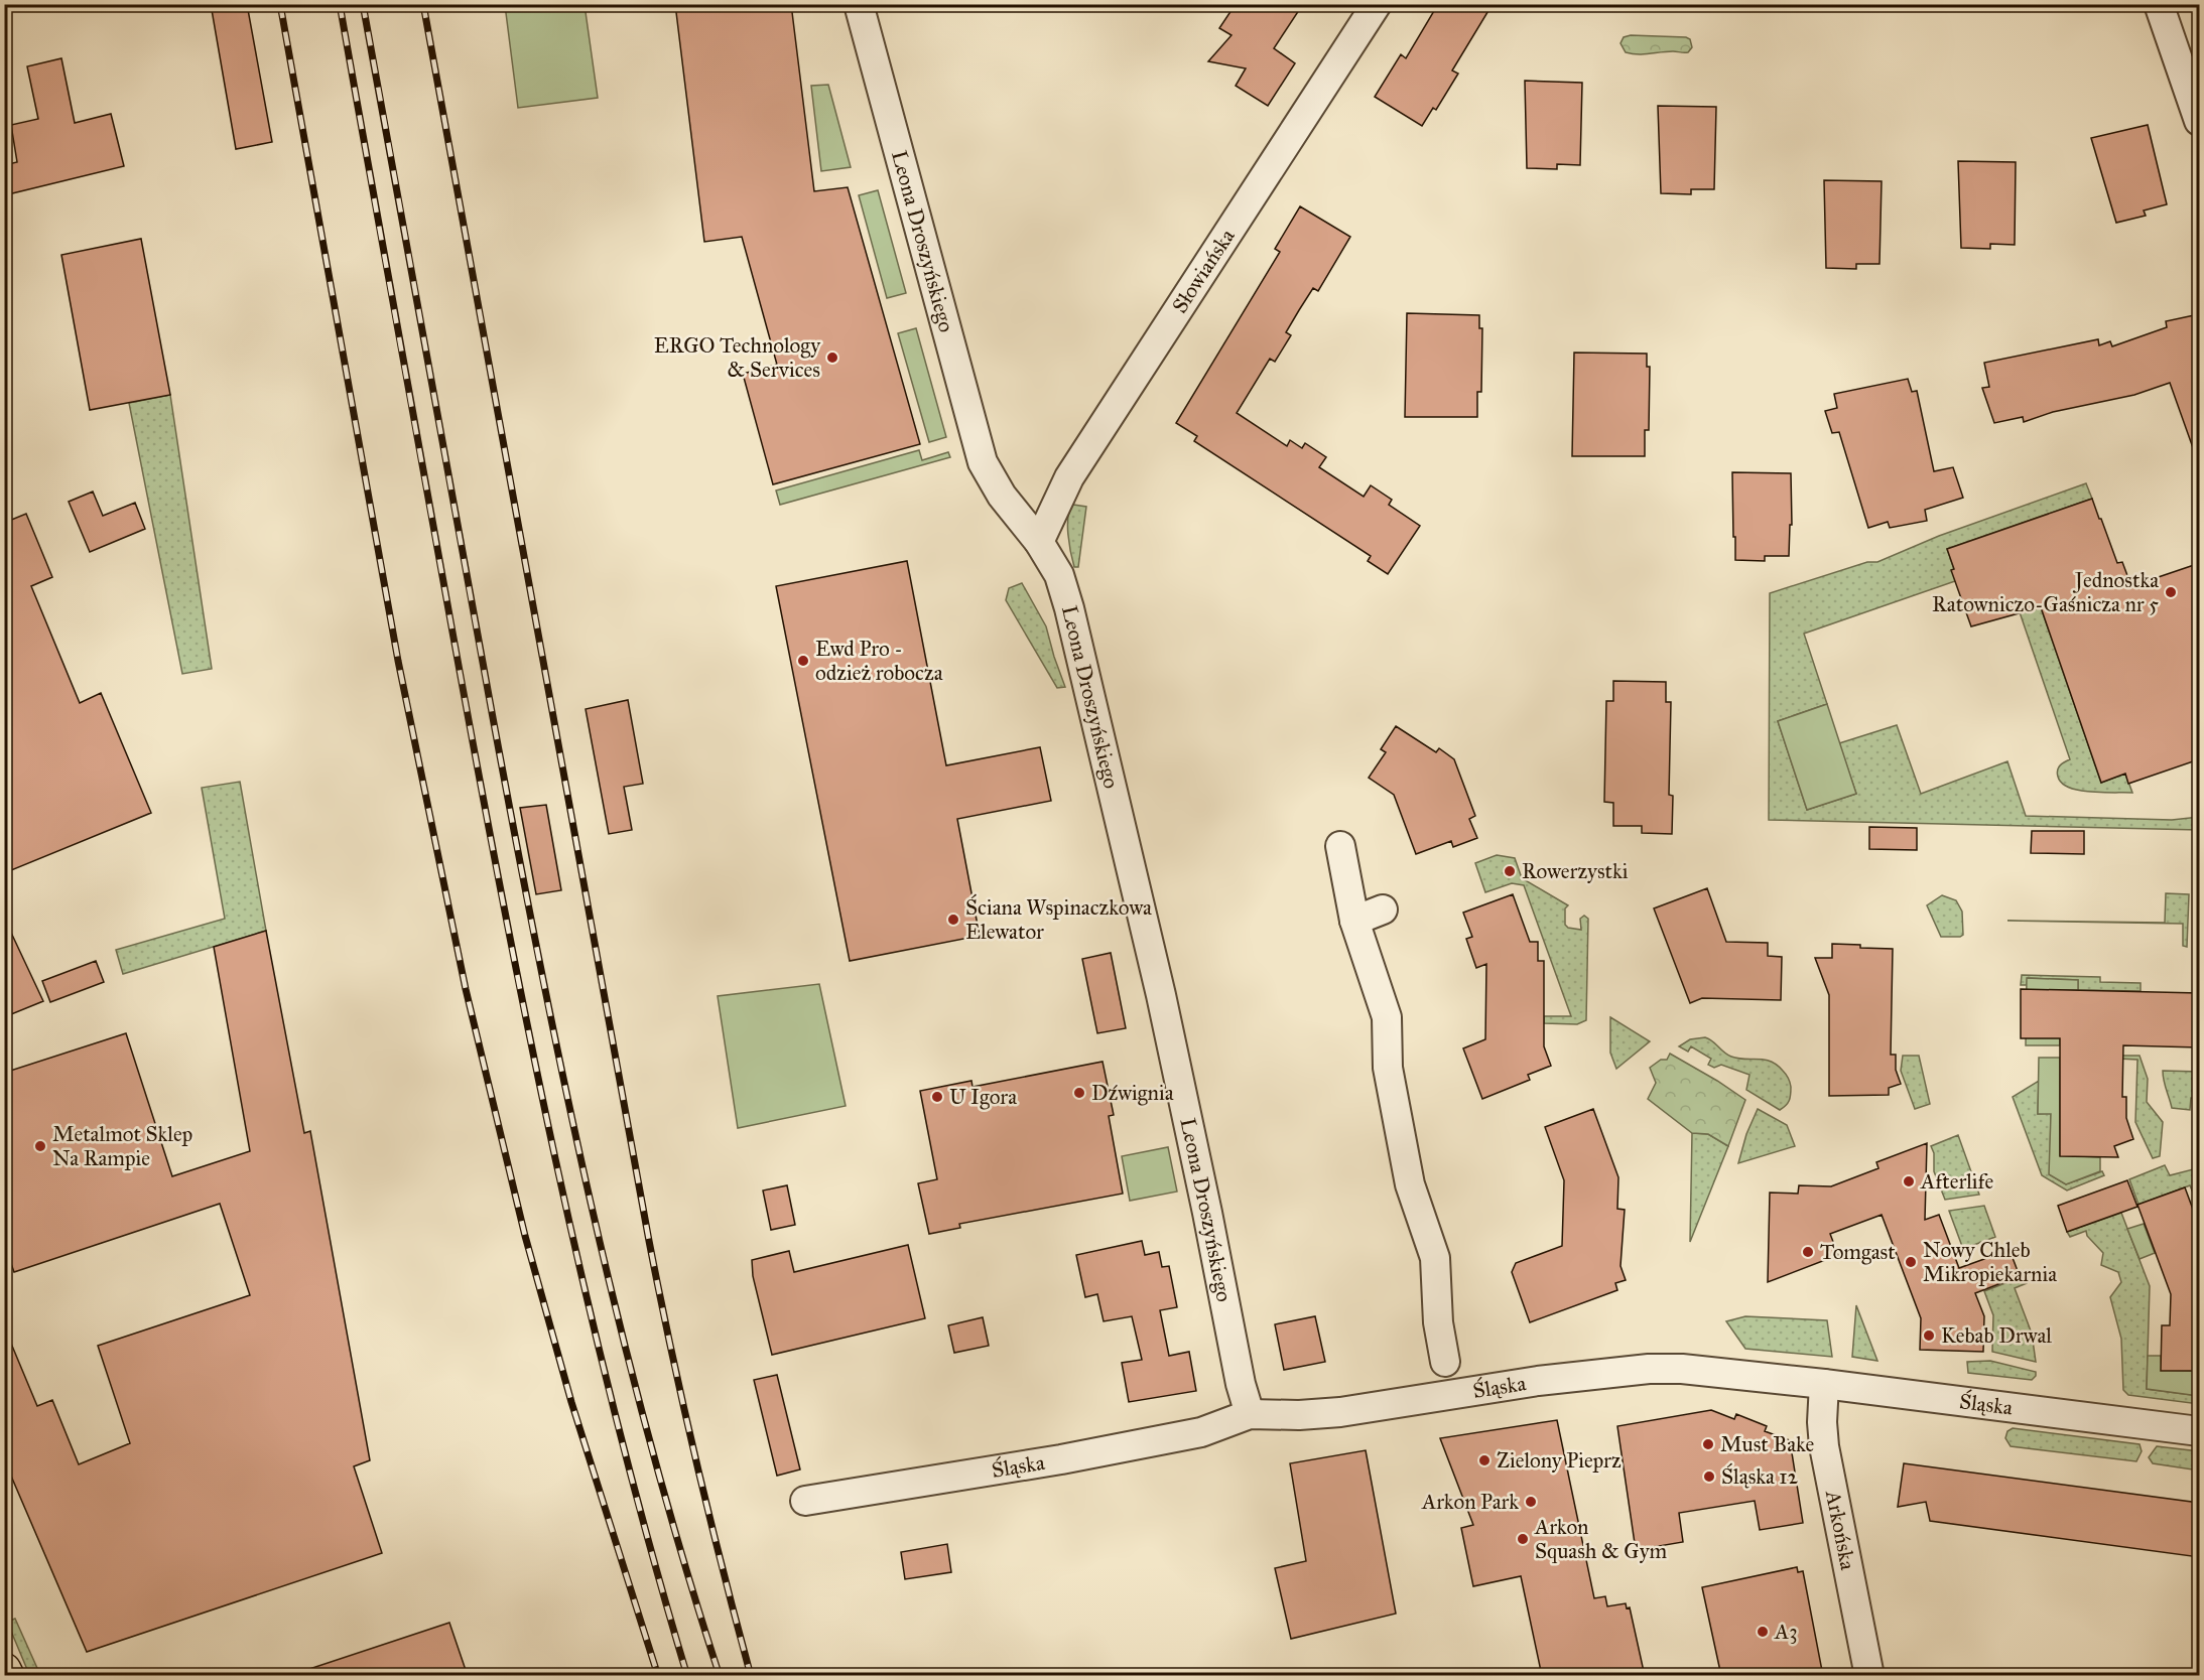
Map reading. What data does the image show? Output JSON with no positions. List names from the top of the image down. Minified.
{"streets":{"street":["Leona Droszyńskiego","Słowiańska","Śląska","Arkońska"]},"crossings":[["Leona Droszyńskiego","Słowiańska"],["Leona Droszyńskiego","Śląska"],["Śląska","Arkońska"]],"places":["ERGO Technology & Services","Jednostka Ratowniczo-Gaśnicza nr 5","Ewd Pro - odzież robocza","Rowerzystki","Ściana Wspinaczkowa Elewator","Dźwignia","U Igora","Metalmot Sklep Na Rampie","Afterlife","Tomgast","Nowy Chleb Mikropiekarnia","Kebab Drwal","Must Bake","Zielony Pieprz","Śląska 12","Arkon Park","Arkon Squash & Gym","A3"]}
